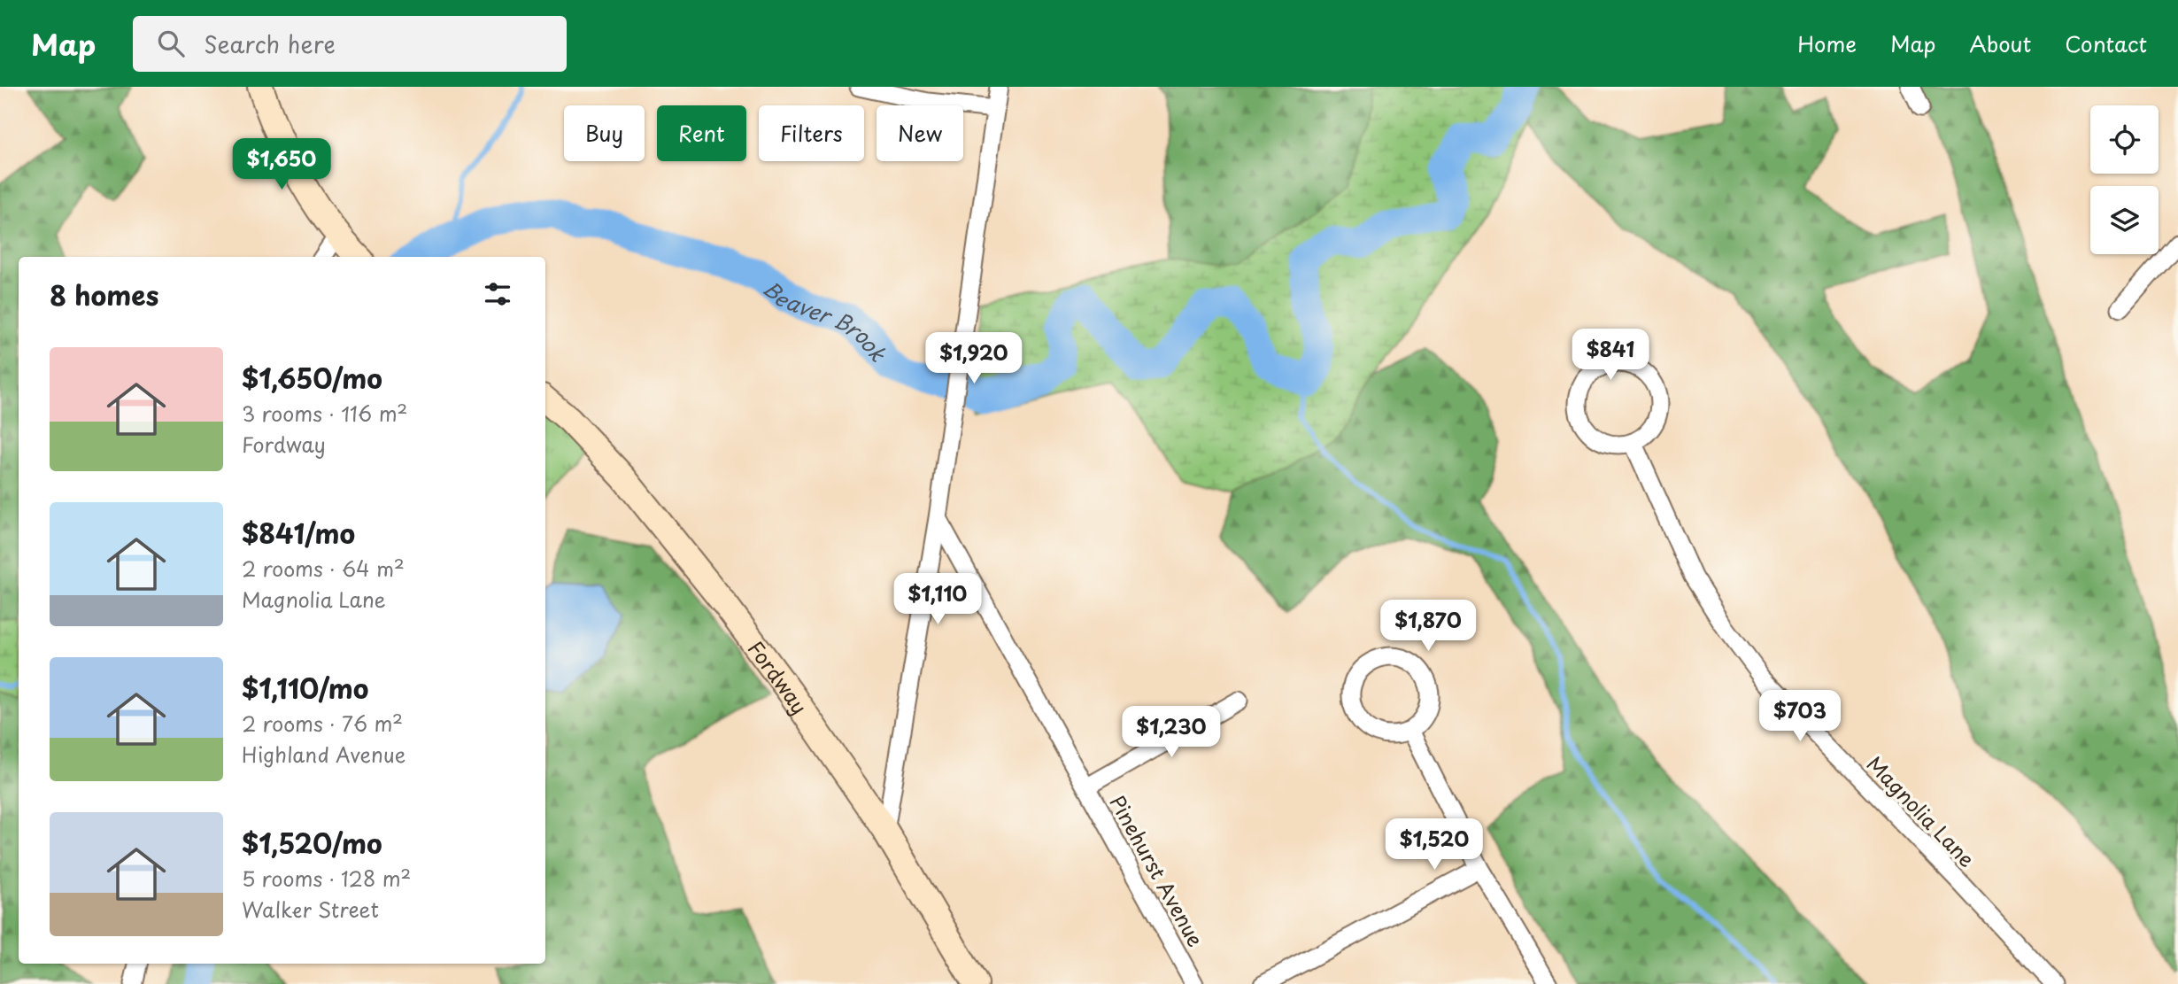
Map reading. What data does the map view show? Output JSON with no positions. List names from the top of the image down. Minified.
{"streets":{"street":["Fordway","Magnolia Lane","Pinehurst Avenue"]},"water":["Beaver Brook"],"page":{"header":"Map","search":"Search here","nav":["Home","Map","About","Contact"],"chip":["Buy","Rent","Filters","New"],"price":["$1,650","$841","$1,920","$1,110","$1,870","$703","$1,230","$1,520"],"heading":"8 homes","list":[{"name":"$1,650/mo","note":"3 rooms · 116 m² · Fordway"},{"name":"$841/mo","note":"2 rooms · 64 m² · Magnolia Lane"},{"name":"$1,110/mo","note":"2 rooms · 76 m² · Highland Avenue"},{"name":"$1,520/mo","note":"5 rooms · 128 m² · Walker Street"}]}}
